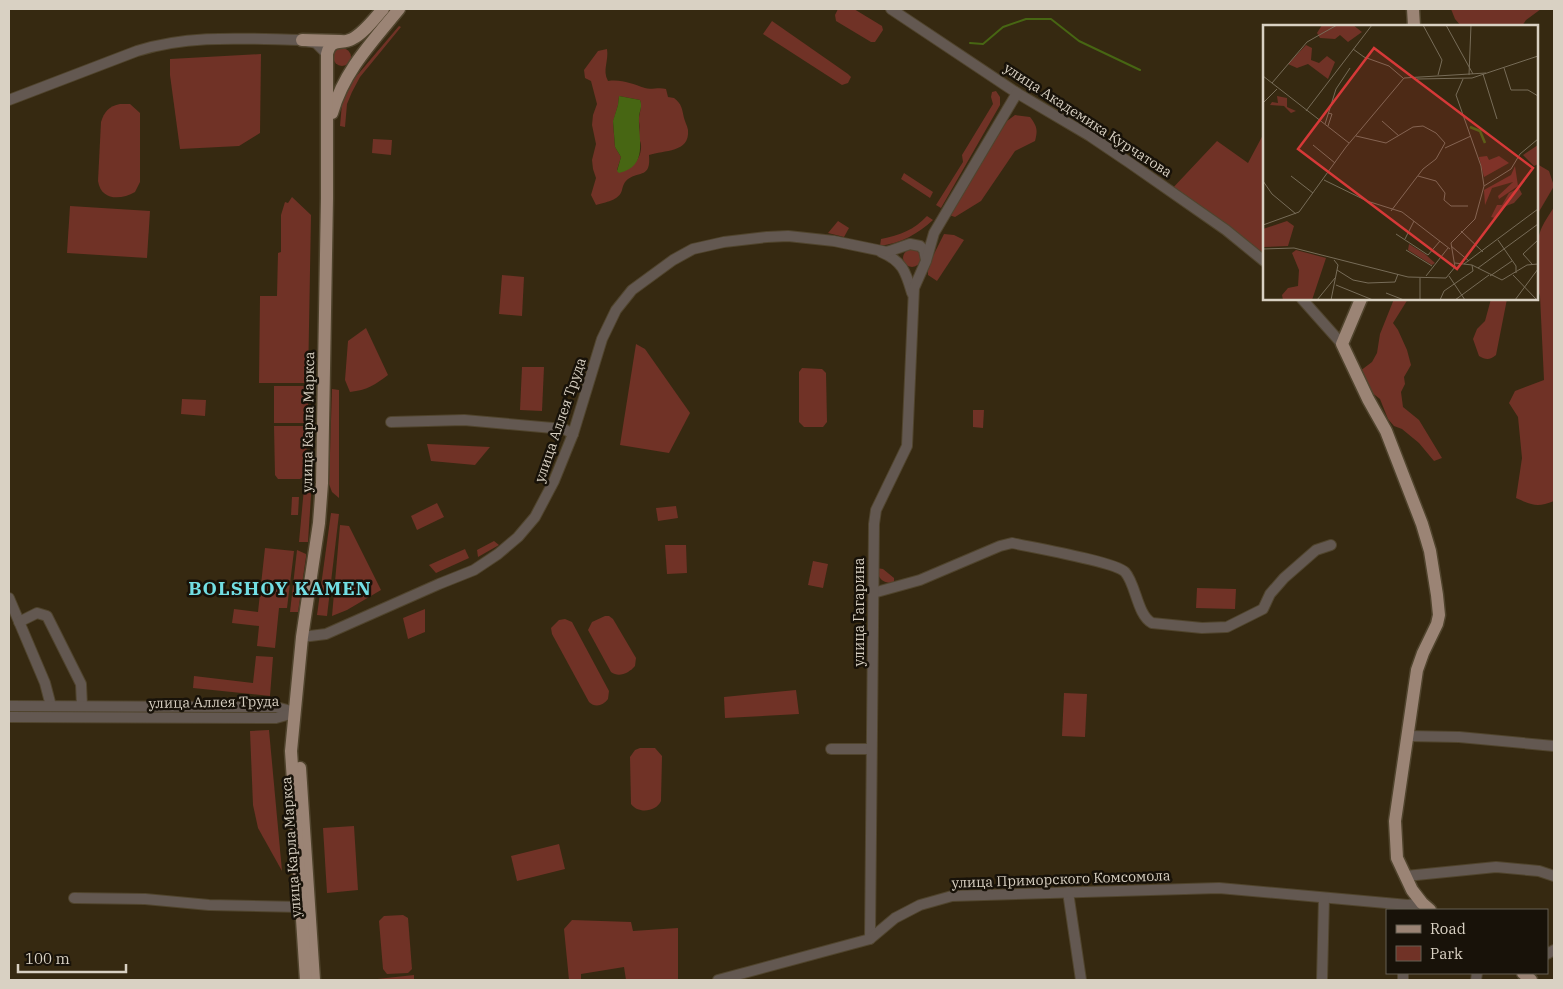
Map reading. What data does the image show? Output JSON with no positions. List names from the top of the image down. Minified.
{"streets":{"main road":["улица Карла Маркса"],"street":["улица Академика Курчатова","улица Аллея Труда","улица Гагарина","улица Приморского Комсомола"]},"crossings":[["улица Аллея Труда","улица Карла Маркса"],["улица Гагарина","улица Приморского Комсомола"]],"districts":["BOLSHOY KAMEN"],"legend":["Road","Park"],"scale_bar":"100 m"}
